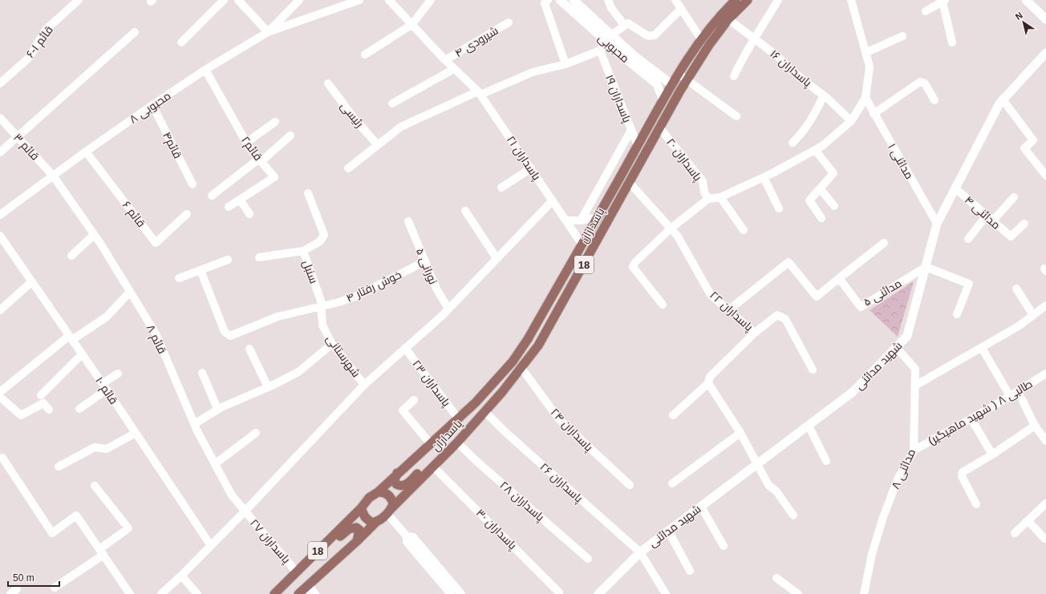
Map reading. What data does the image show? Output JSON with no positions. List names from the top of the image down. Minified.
{"streets":{"main road":["پاسداران","18"],"street":["قائم ۱-۶","شیرودی ۴","محبوبی","پاسداران ۱۶","پاسداران ۱۹","محبوبی ۸","رئیسی","قائم۴","قائم ۳","قائم۲","پاسداران ۲۱","پاسداران ۲۰","مدائنی ۱","مدائنی ۴","قائم ۶","نورانی ۵","سنبل","خوش رفتار ۴","مدائنی ۵","پاسداران ۲۲","قائم ۸","شهرستانی","شهید مدائنی","پاسداران ۲۳","قائم ۱۰","طالبی ۸ ( شهید ماهیگیر)","پاسداران ۲۴","مدائنی ۸","پاسداران ۲۶","پاسداران ۲۸","پاسداران ۳۰","پاسداران ۲۷"]},"crossings":[["شیرودی ۴","پاسداران ۲۱"],["محبوبی","پاسداران"],["پاسداران ۱۶","پاسداران"],["پاسداران ۱۹","پاسداران"],["محبوبی ۸","قائم۴"],["محبوبی ۸","قائم ۳"],["محبوبی ۸","قائم۲"],["محبوبی ۸","قائم ۶"],["محبوبی ۸","قائم ۸"],["قائم ۳","قائم ۸"],["پاسداران ۲۱","پاسداران"],["پاسداران ۲۰","پاسداران"],["مدائنی ۱","شهید مدائنی"],["مدائنی ۴","شهید مدائنی"],["پاسداران","18"],["پاسداران","پاسداران ۲۲"],["پاسداران","پاسداران ۲۳"],["پاسداران","پاسداران ۲۴"],["پاسداران","پاسداران ۲۶"],["پاسداران","پاسداران ۲۸"],["پاسداران","پاسداران ۳۰"],["18","پاسداران ۲۷"],["نورانی ۵","خوش رفتار ۴"],["سنبل","خوش رفتار ۴"],["سنبل","شهرستانی"],["خوش رفتار ۴","شهرستانی"],["مدائنی ۵","شهید مدائنی"],["قائم ۸","پاسداران ۲۷"],["شهید مدائنی","مدائنی ۸"],["شهید مدائنی","پاسداران ۲۶"],["طالبی ۸ ( شهید ماهیگیر)","مدائنی ۸"]],"scale_bar":"50 m","north":"top left"}
